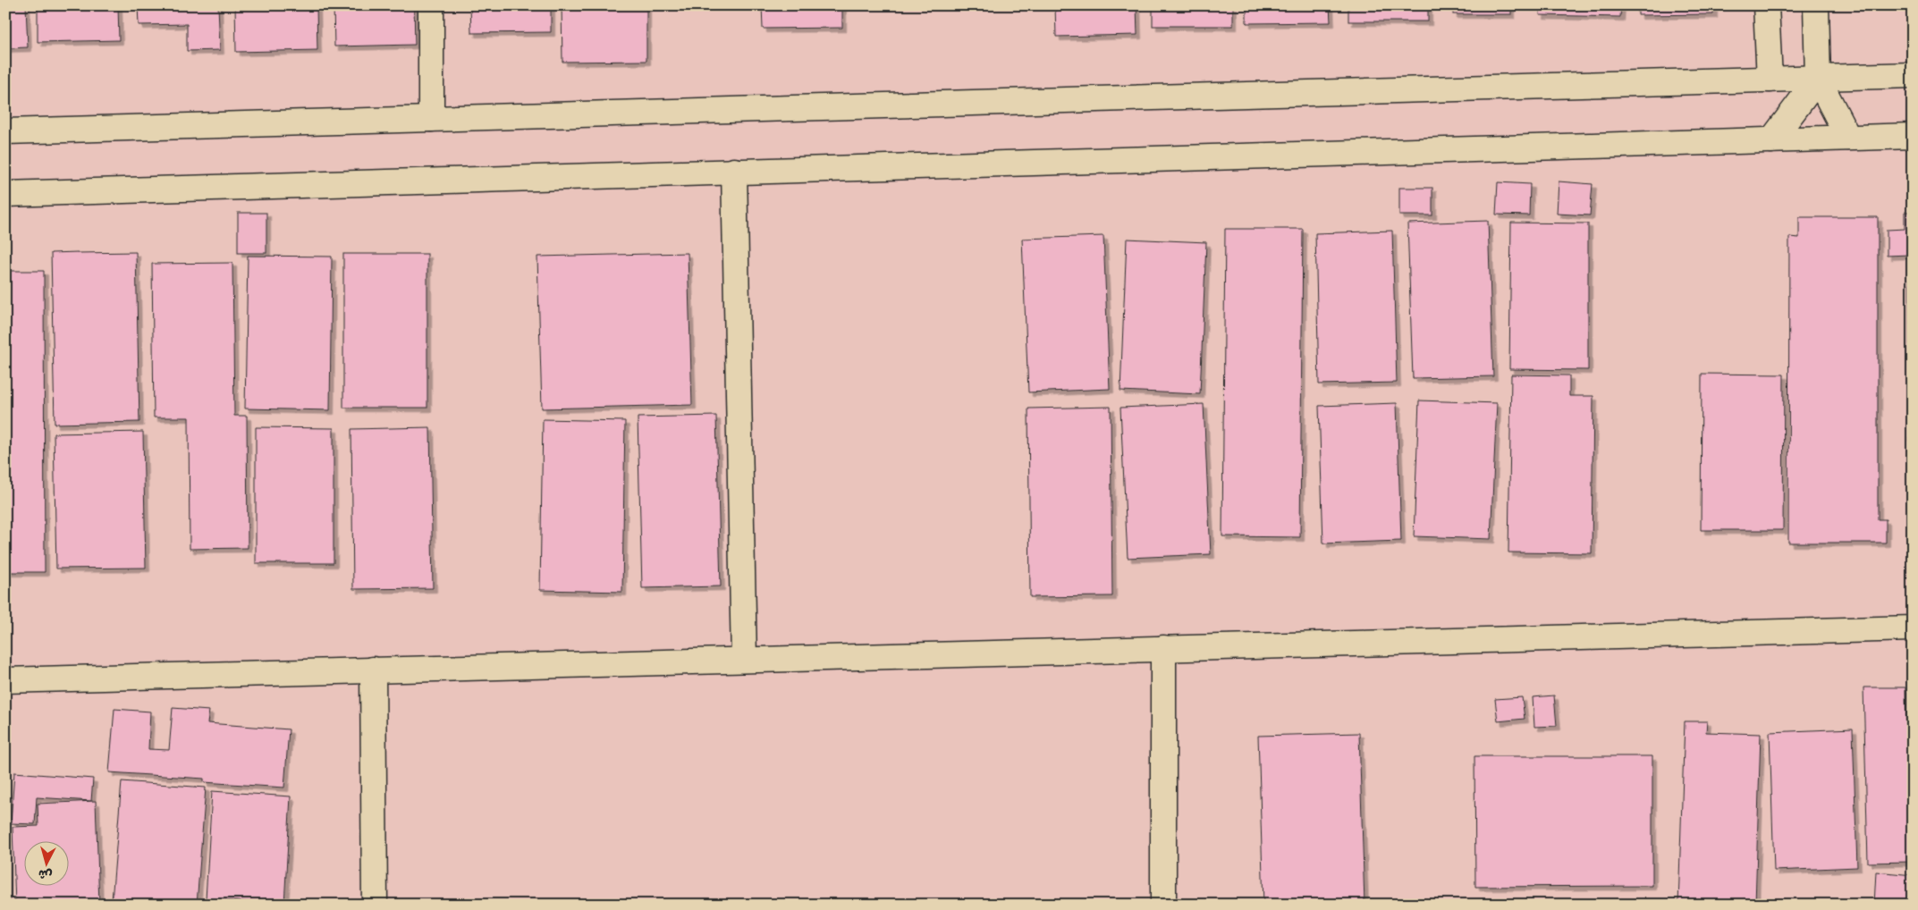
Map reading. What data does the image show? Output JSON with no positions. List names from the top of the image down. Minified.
{"north":"bottom"}
